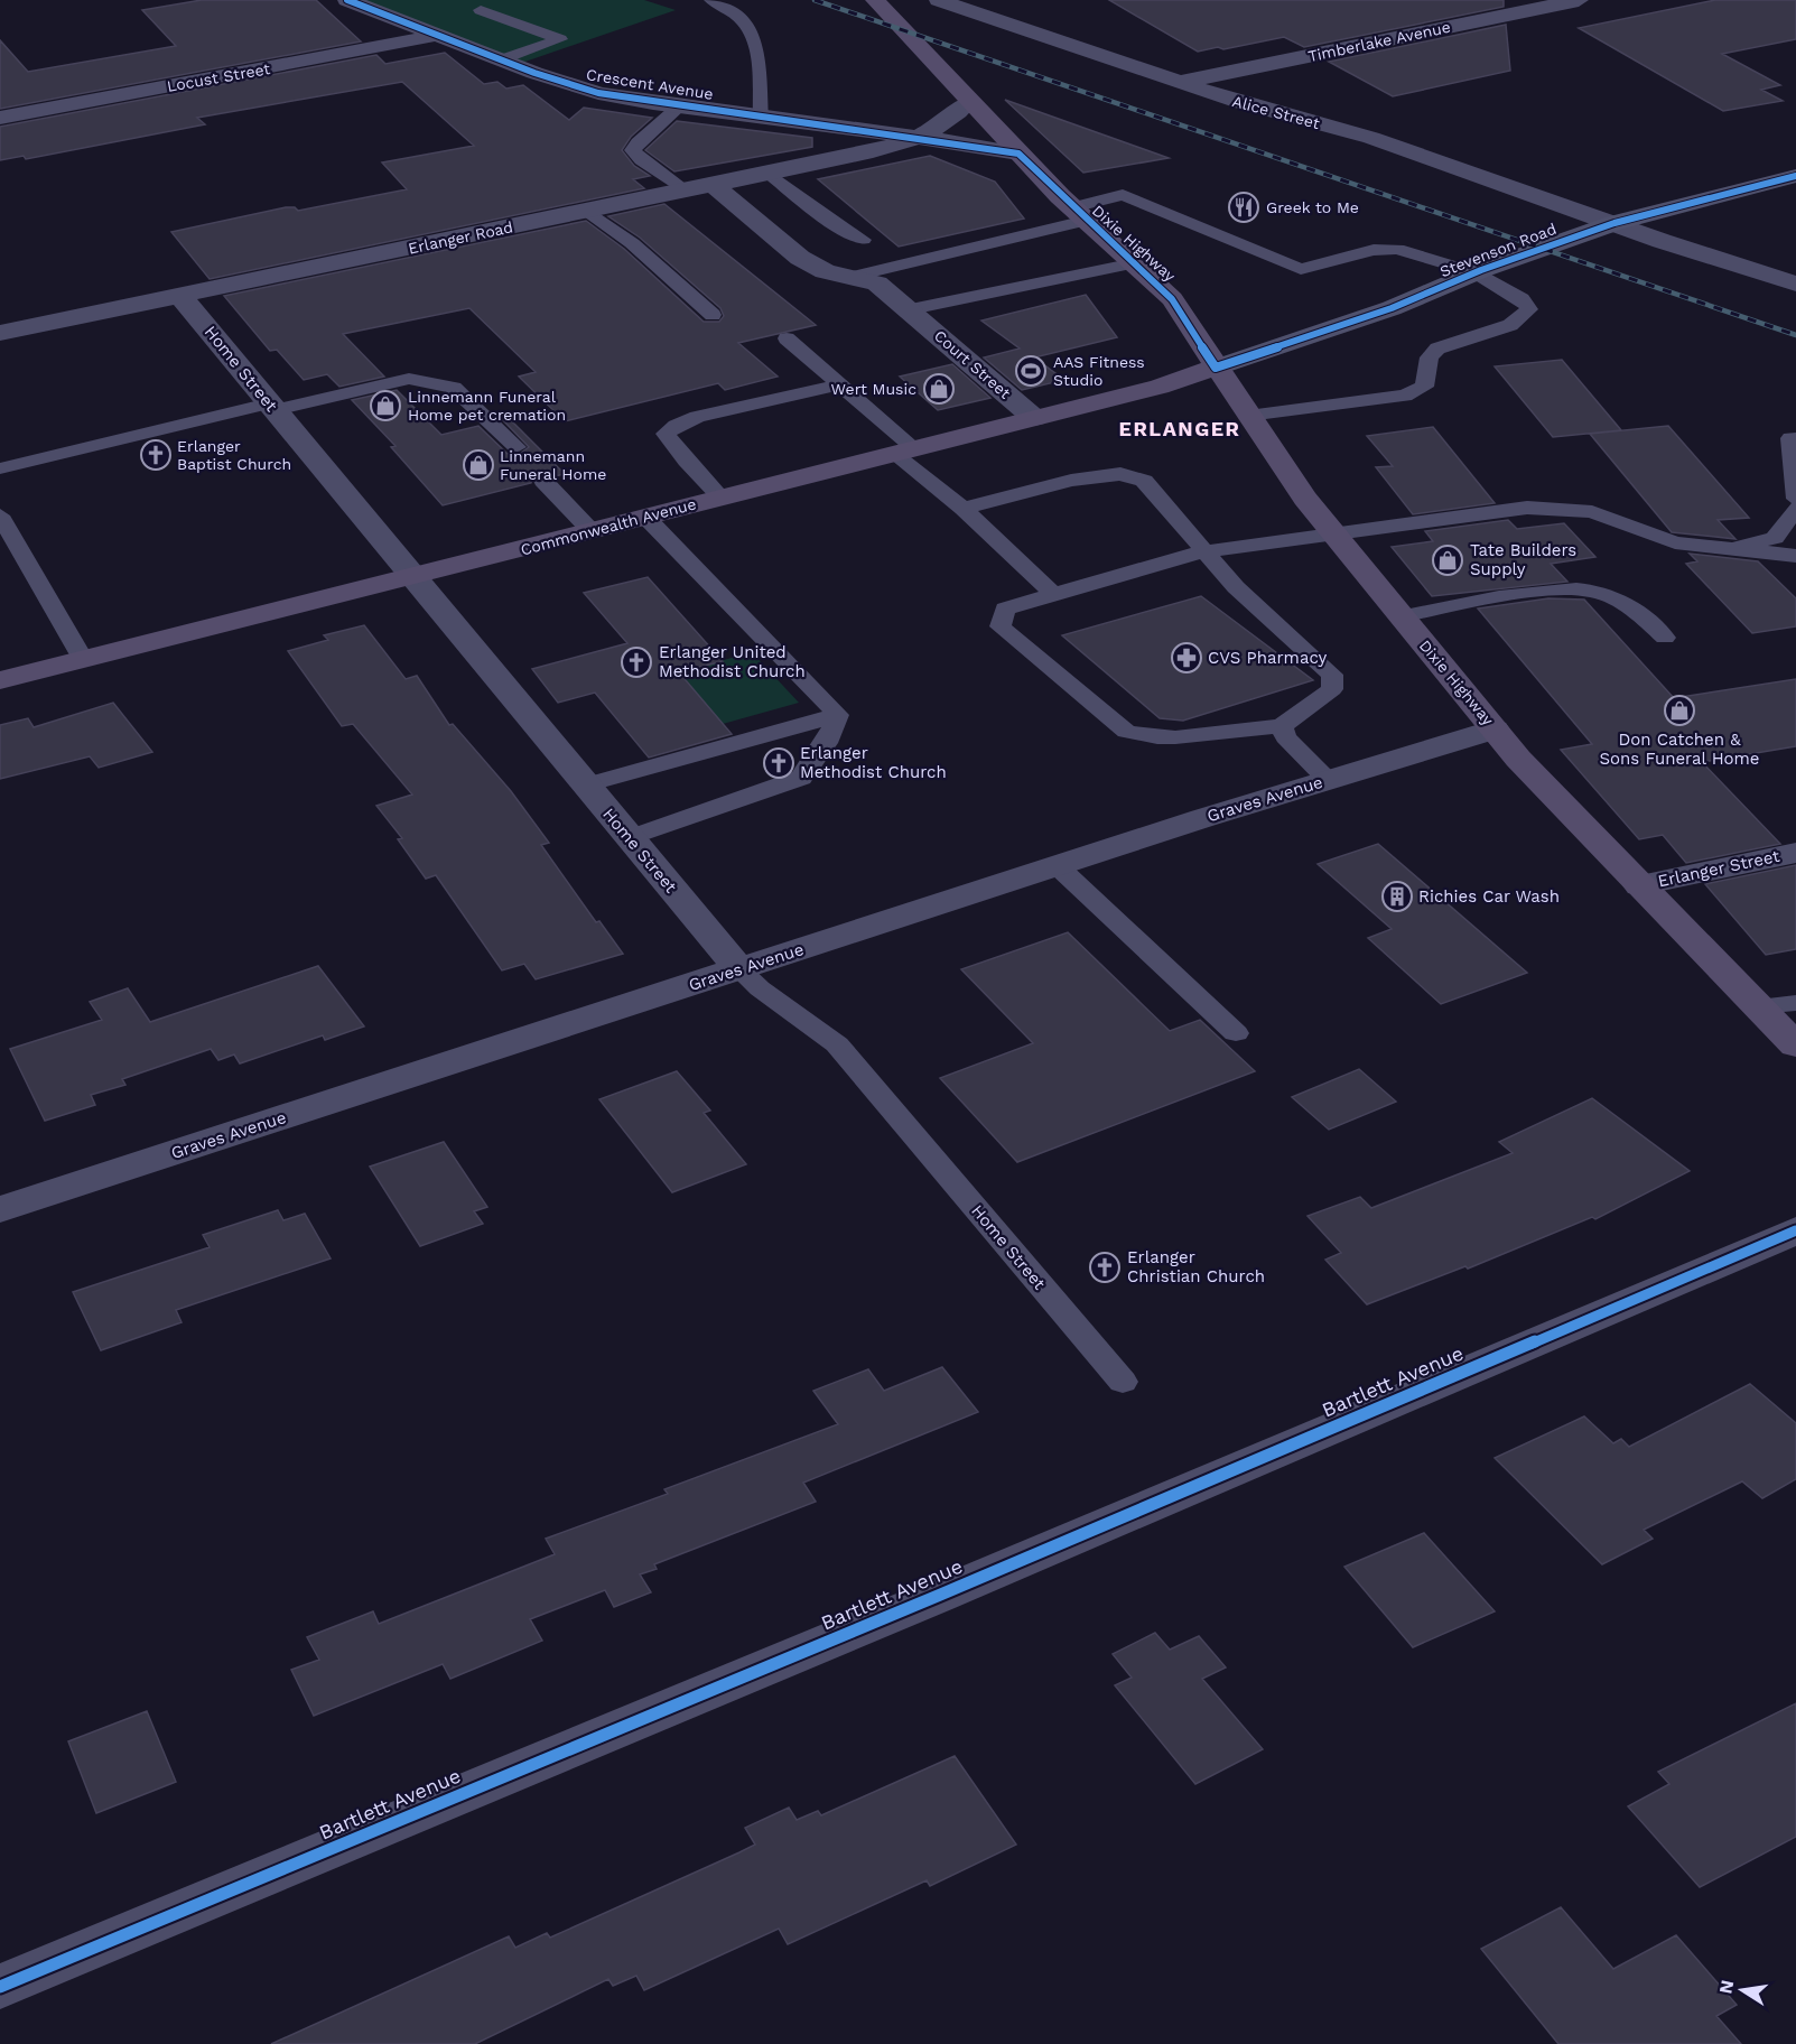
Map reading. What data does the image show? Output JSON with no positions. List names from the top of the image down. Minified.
{"streets":{"main road":["Dixie Highway","Stevenson Road","Commonwealth Avenue"],"street":["Timberlake Avenue","Locust Street","Crescent Avenue","Alice Street","Erlanger Road","Court Street","Home Street","Graves Avenue","Erlanger Street","Bartlett Avenue"]},"crossings":[["Timberlake Avenue","Alice Street"],["Locust Street","Crescent Avenue"],["Crescent Avenue","Erlanger Road"],["Alice Street","Stevenson Road"],["Erlanger Road","Dixie Highway"],["Erlanger Road","Court Street"],["Erlanger Road","Home Street"],["Dixie Highway","Stevenson Road"],["Dixie Highway","Commonwealth Avenue"],["Dixie Highway","Graves Avenue"],["Dixie Highway","Erlanger Street"],["Stevenson Road","Commonwealth Avenue"],["Court Street","Commonwealth Avenue"],["Home Street","Commonwealth Avenue"],["Home Street","Graves Avenue"]],"districts":["ERLANGER"],"places":{"restaurant":["Greek to Me"],"sports":["AAS Fitness Studio"],"shop":["Wert Music","Linnemann Funeral Home pet cremation","Linnemann Funeral Home","Tate Builders Supply","Don Catchen & Sons Funeral Home"],"church":["Erlanger Baptist Church","Erlanger United Methodist Church","Erlanger Methodist Church","Erlanger Christian Church"],"pharmacy":["CVS Pharmacy"],"building":["Richies Car Wash"]},"north":"left"}
